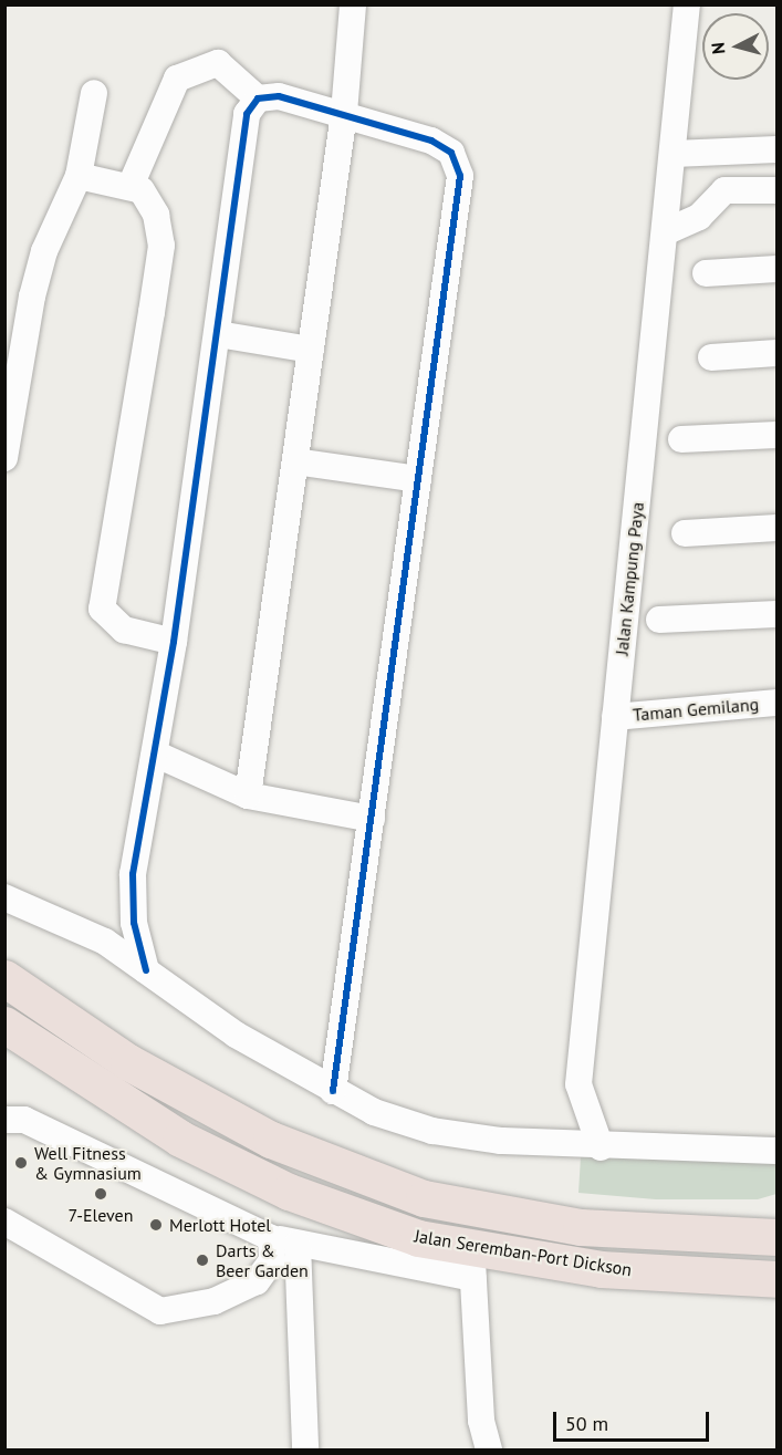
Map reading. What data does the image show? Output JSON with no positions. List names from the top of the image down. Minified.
{"streets":{"highway":["Jalan Seremban-Port Dickson"],"street":["Jalan Kampung Paya","Taman Gemilang"]},"crossings":[["Jalan Kampung Paya","Taman Gemilang"]],"places":["Well Fitness & Gymnasium","7-Eleven","Merlott Hotel","Darts & Beer Garden"],"scale_bar":"50 m","north":"left"}
